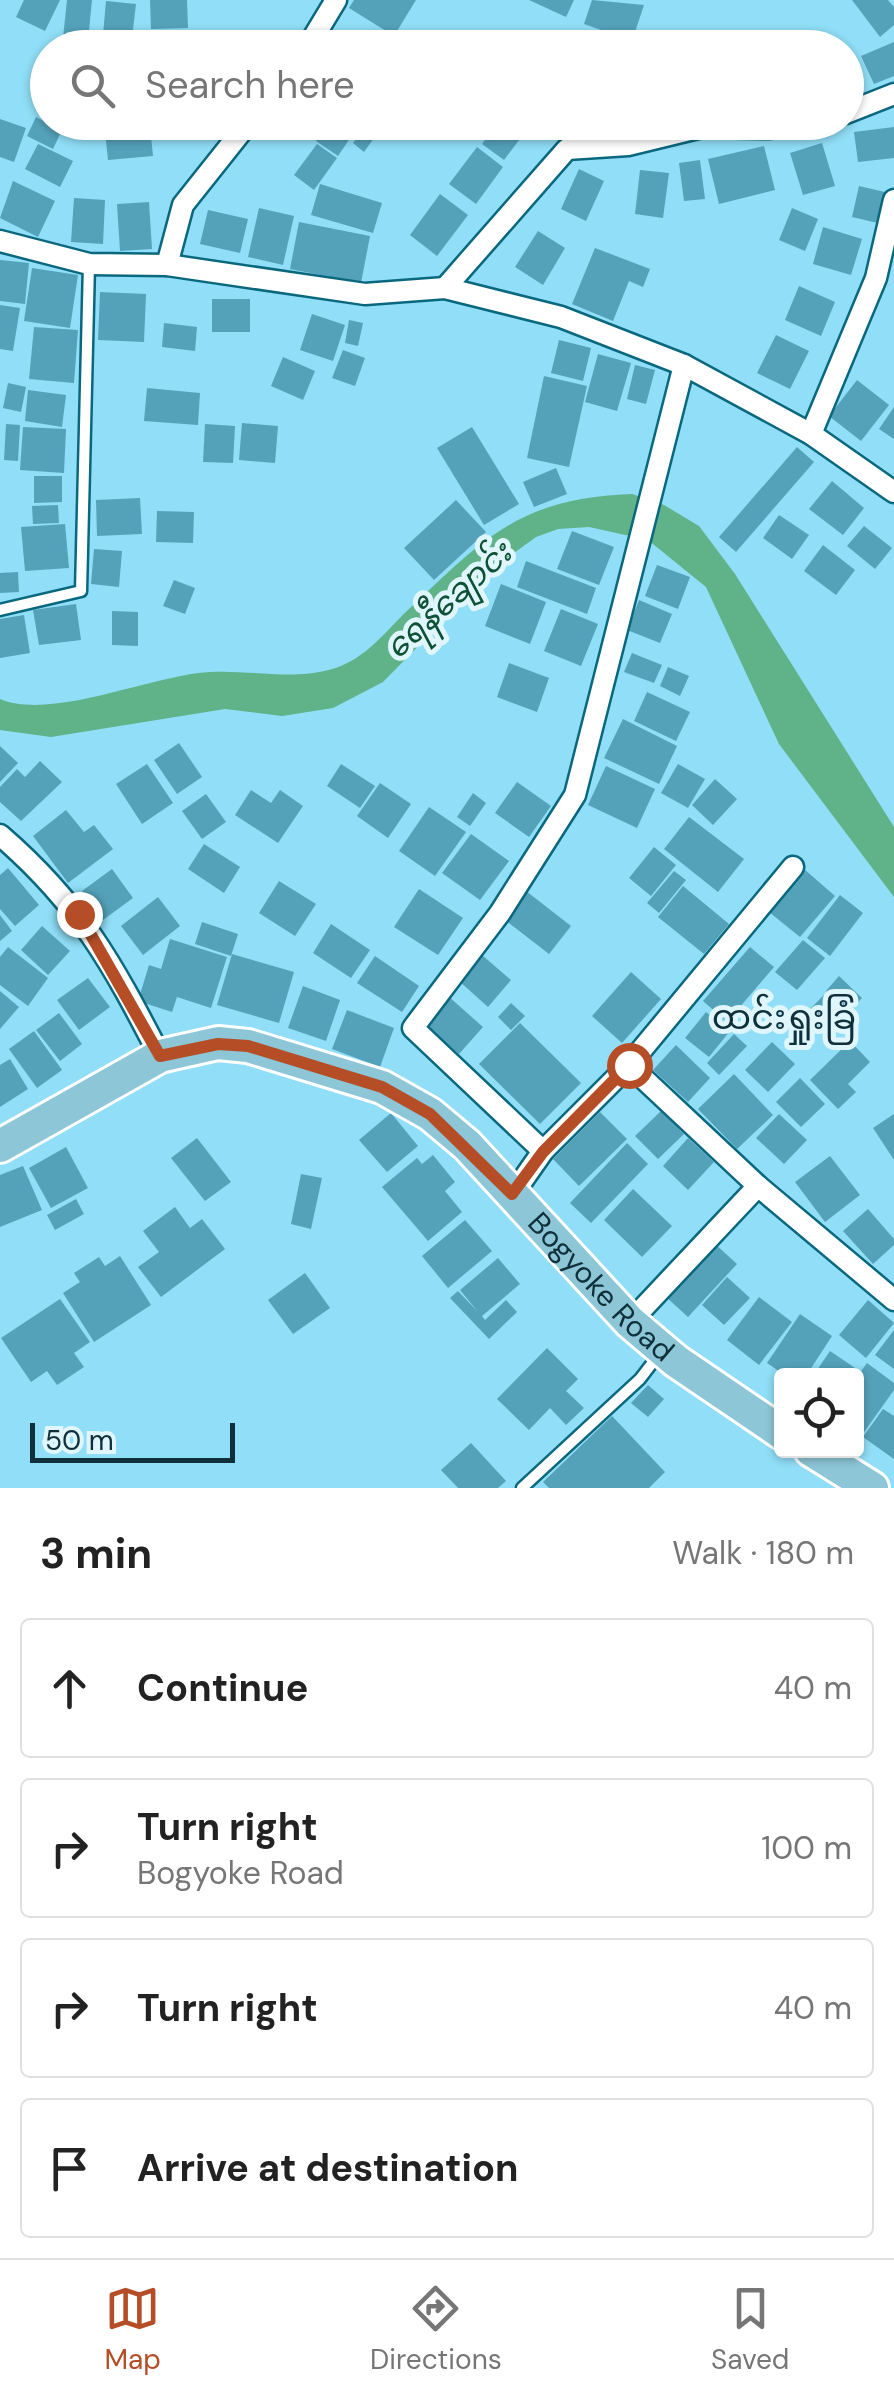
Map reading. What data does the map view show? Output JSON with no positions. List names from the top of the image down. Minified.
{"streets":{"main road":["Bogyoke Road"]},"districts":["ထင်းရှုးခြံ"],"water":["ရေနီချောင်း"],"scale_bar":"50 m","page":{"search":"Search here","scale":"50 m","heading":["3 min","Walk · 180 m"],"list":[["Continue","40 m"],["Turn right","Bogyoke Road","100 m"],["Turn right","40 m"],"Arrive at destination"],"nav":["Map","Directions","Saved"]}}
